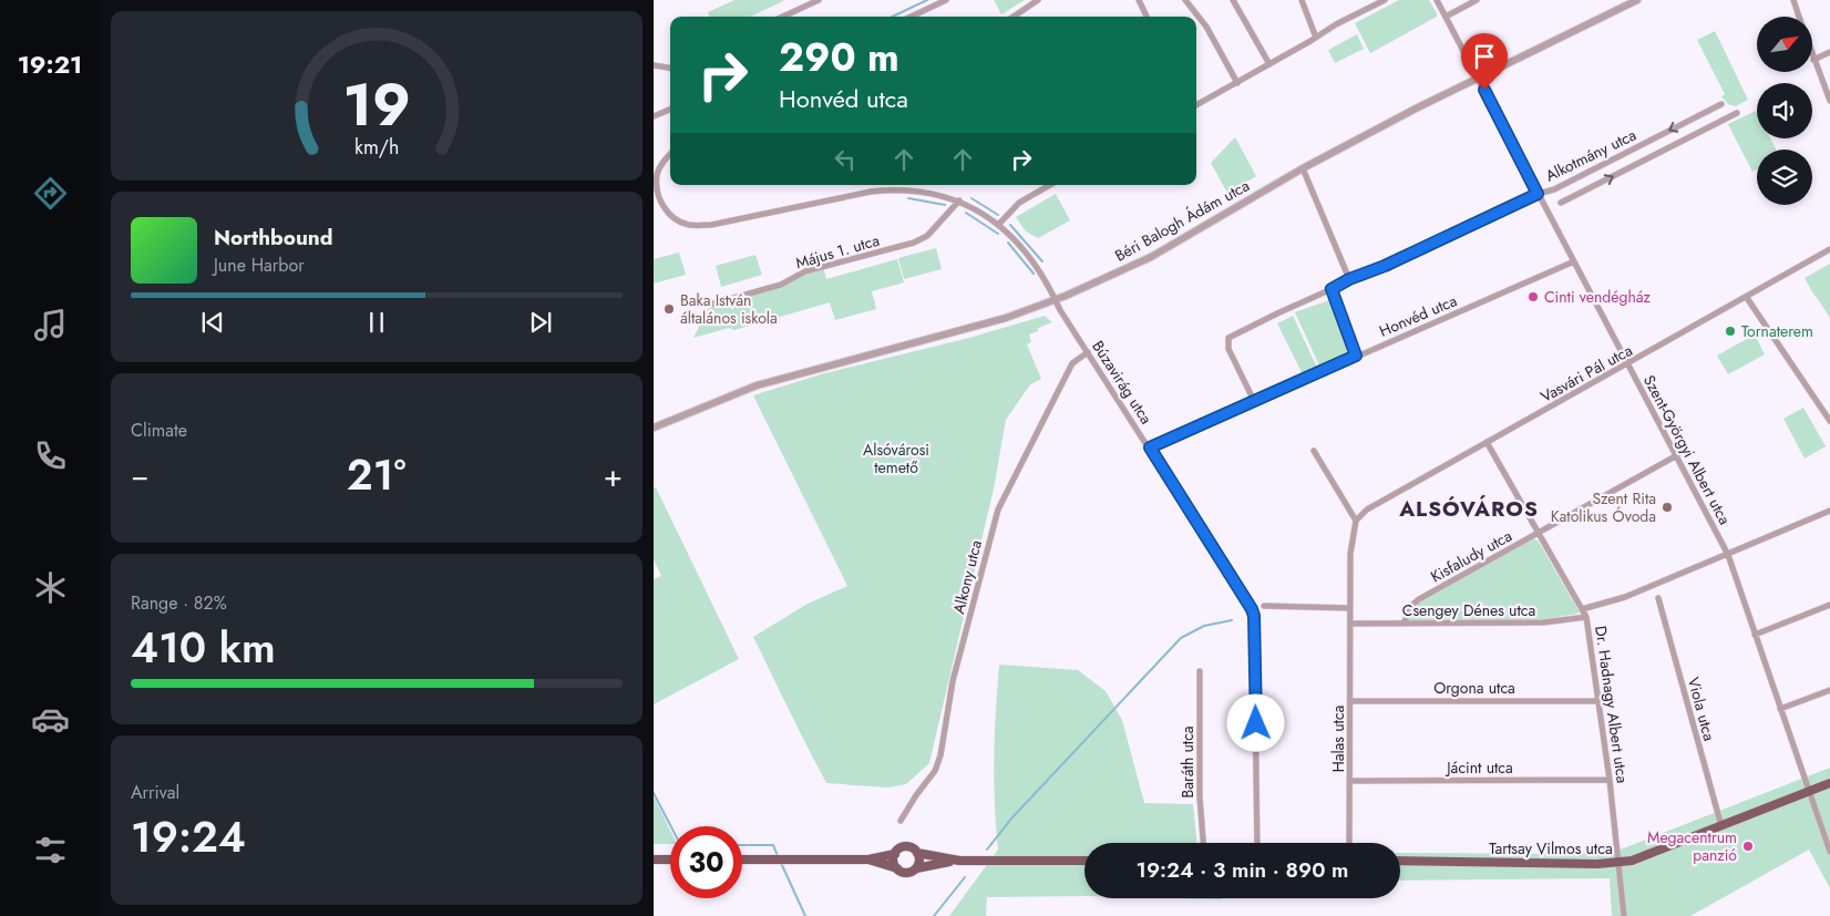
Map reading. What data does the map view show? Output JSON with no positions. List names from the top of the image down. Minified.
{"streets":{"main road":["Tartsay Vilmos utca"],"street":["Alkotmány utca","Béri Balogh Ádám utca","Május 1. utca","Honvéd utca","Vasvári Pál utca","Búzavirág utca","Szent-Györgyi Albert utca","Kisfaludy utca","Alkony utca","Csengey Dénes utca","Orgona utca","Dr. Hadnagy Albert utca","Viola utca","Halas utca","Baráth utca","Jácint utca"]},"crossings":[["Alkotmány utca","Szent-Györgyi Albert utca"],["Béri Balogh Ádám utca","Búzavirág utca"],["Béri Balogh Ádám utca","Szent-Györgyi Albert utca"],["Honvéd utca","Búzavirág utca"],["Honvéd utca","Szent-Györgyi Albert utca"],["Vasvári Pál utca","Szent-Györgyi Albert utca"],["Vasvári Pál utca","Dr. Hadnagy Albert utca"],["Vasvári Pál utca","Halas utca"],["Búzavirág utca","Alkony utca"],["Szent-Györgyi Albert utca","Kisfaludy utca"],["Szent-Györgyi Albert utca","Tartsay Vilmos utca"],["Kisfaludy utca","Csengey Dénes utca"],["Kisfaludy utca","Dr. Hadnagy Albert utca"],["Csengey Dénes utca","Dr. Hadnagy Albert utca"],["Csengey Dénes utca","Halas utca"],["Orgona utca","Dr. Hadnagy Albert utca"],["Orgona utca","Halas utca"],["Dr. Hadnagy Albert utca","Jácint utca"],["Dr. Hadnagy Albert utca","Tartsay Vilmos utca"],["Viola utca","Tartsay Vilmos utca"],["Halas utca","Jácint utca"]],"districts":["ALSÓVÁROS"],"parks":["Alsóvárosi temető"],"places":["Cinti vendégház","Baka István általános iskola","Tornaterem","Szent Rita Katolikus Óvoda","Megacentrum panzió"],"north":"top right","page":{"tabs":"19:21","turn":["290 m","Honvéd utca"],"song":["Northbound","June Harbor"],"tile":["Climate",["Range · 82%","410 km"],["Arrival","19:24"]],"heat":["−","21°","+"],"limit":"30","trip":"19:24 · 3 min · 890 m","gauge":["19","km/h"]}}
